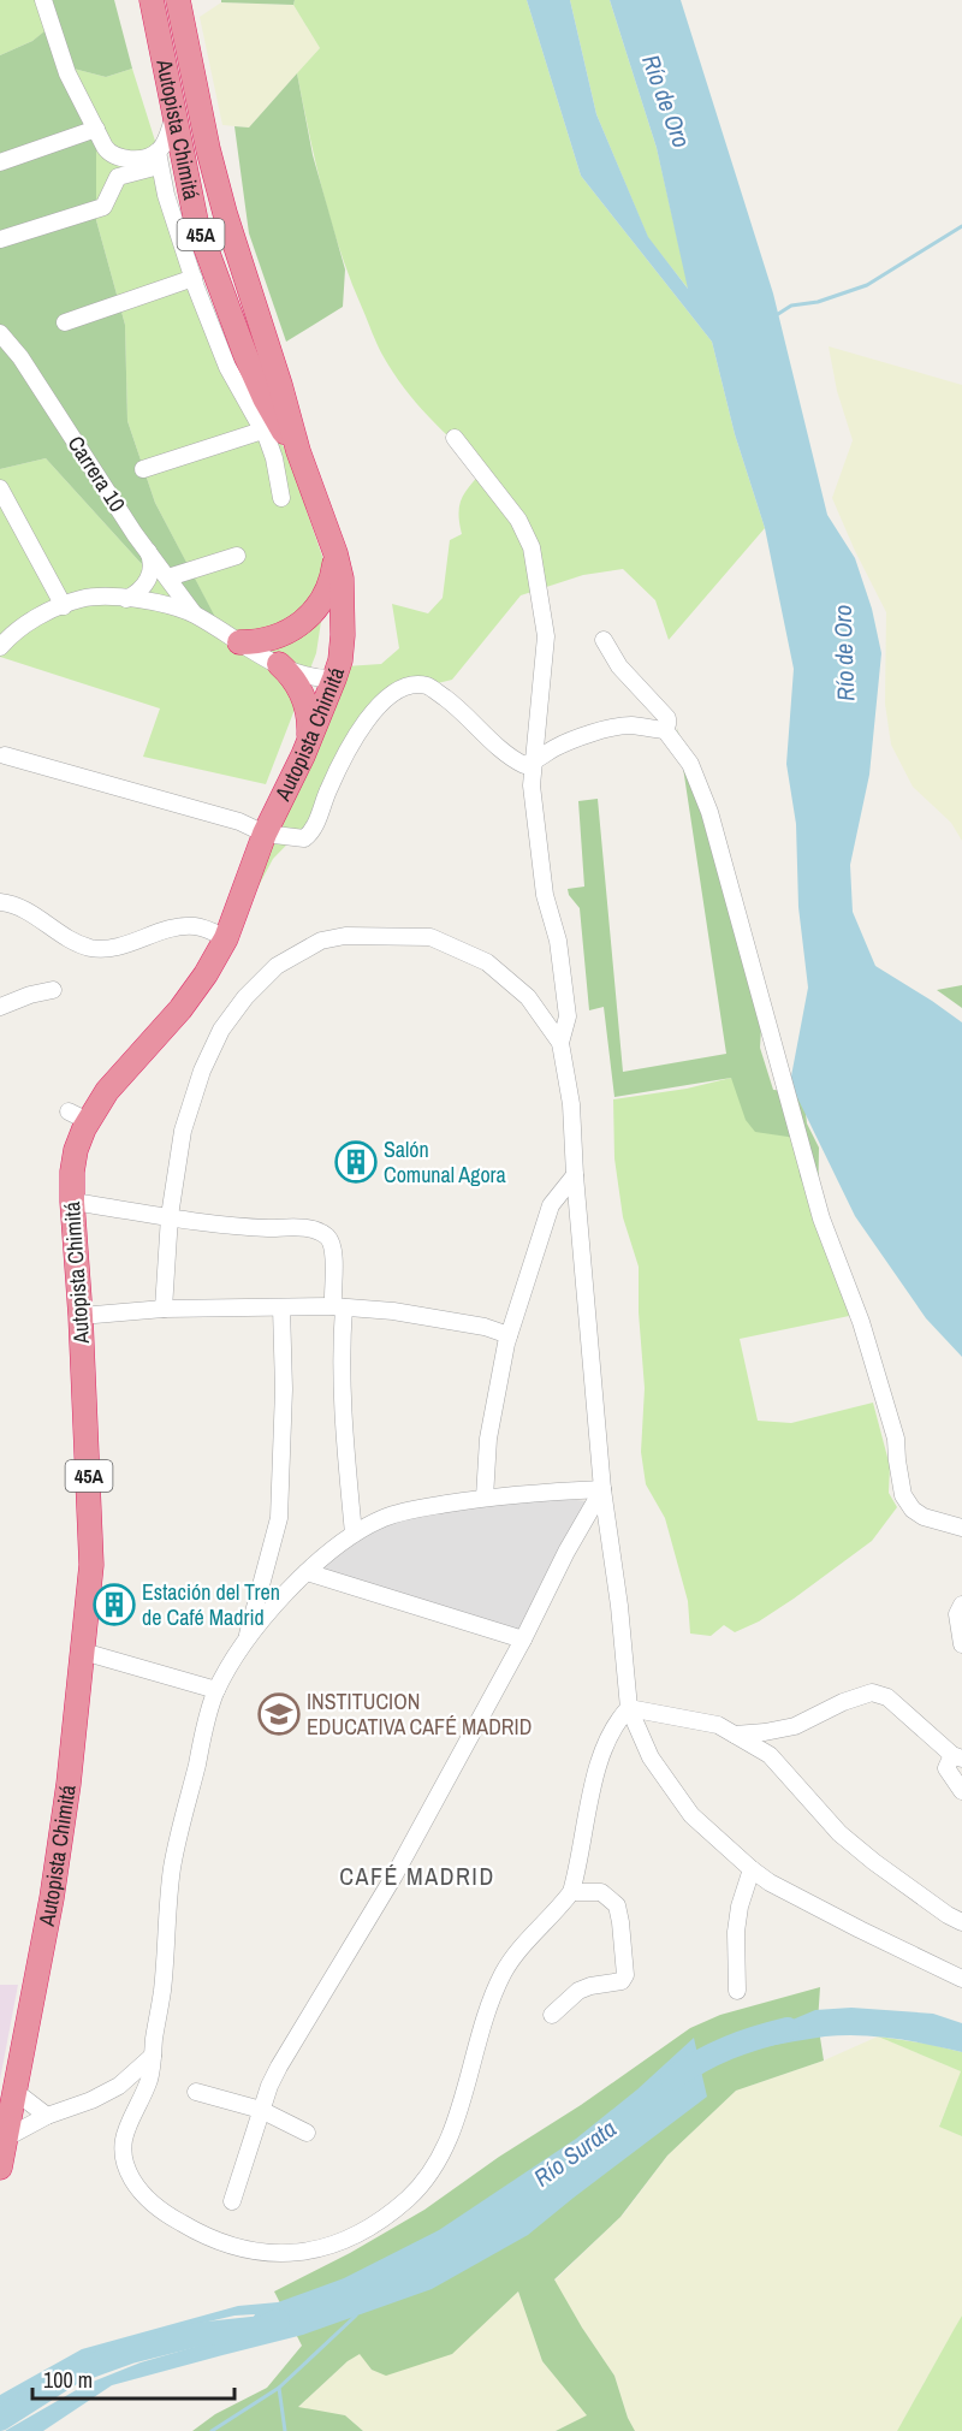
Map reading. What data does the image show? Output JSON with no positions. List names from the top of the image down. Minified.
{"streets":{"highway":["Autopista Chimitá","45A"],"street":["Carrera 10"]},"districts":["CAFÉ MADRID"],"water":["Río de Oro","Río Surata"],"places":{"building":["Salón Comunal Agora","Estación del Tren de Café Madrid"],"school or university":["INSTITUCION EDUCATIVA CAFÉ MADRID"]},"scale_bar":"100 m"}
